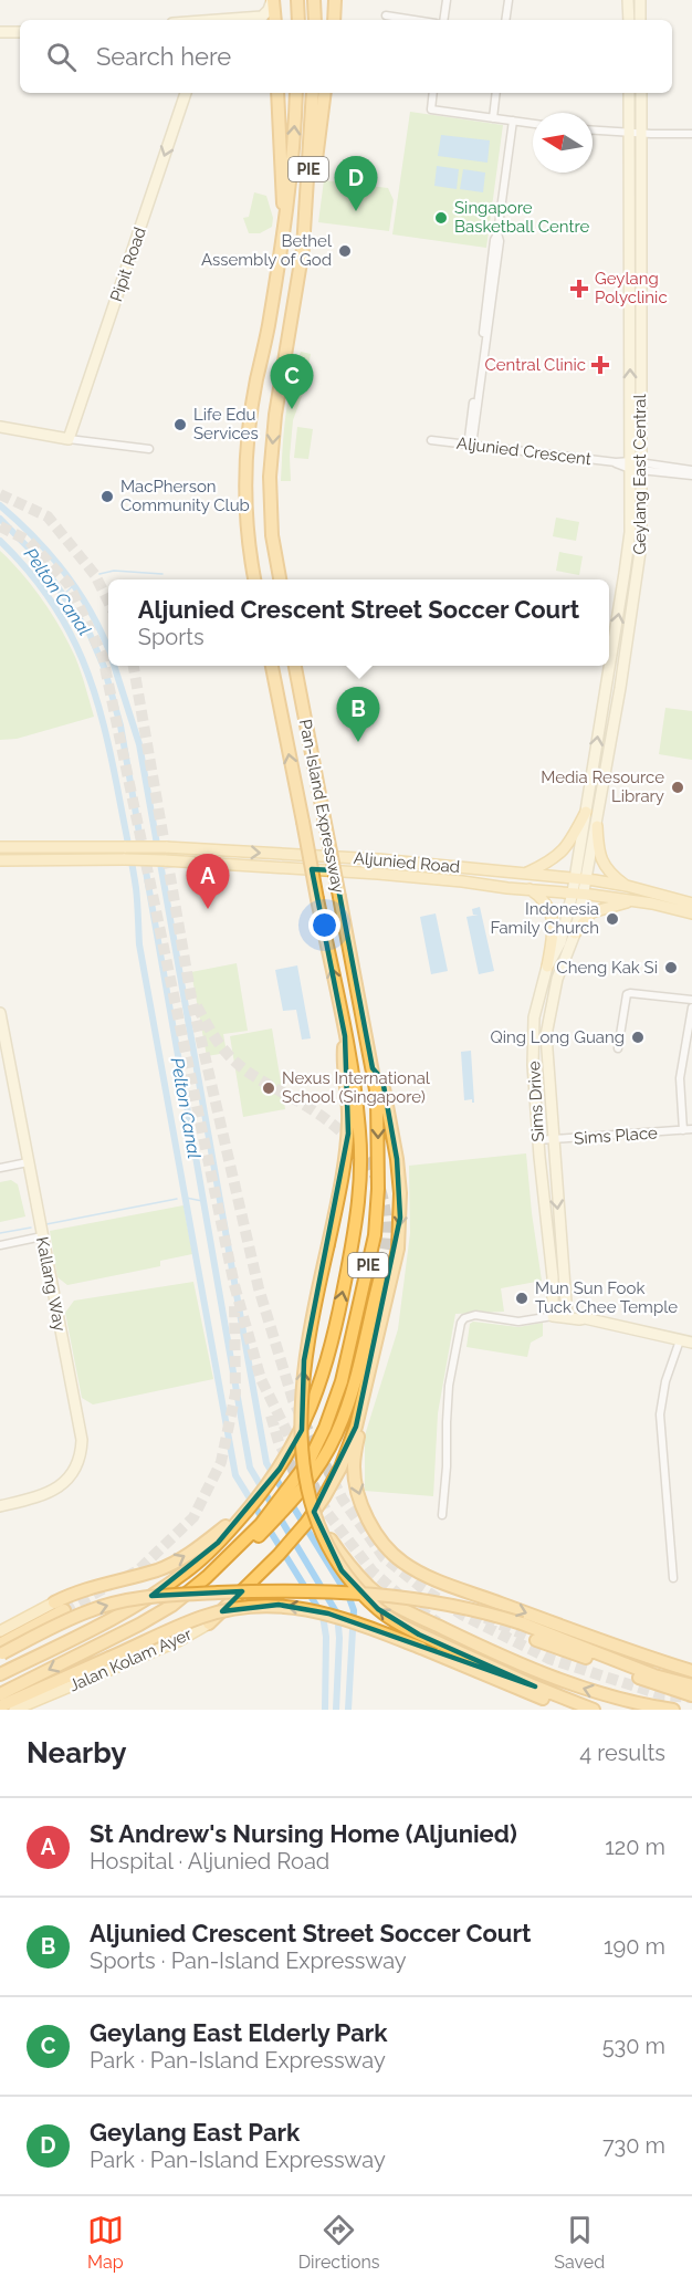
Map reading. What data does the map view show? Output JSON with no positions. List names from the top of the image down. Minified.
{"streets":{"highway":["PIE","Pan-Island Expressway"],"main road":["Aljunied Road","Jalan Kolam Ayer"],"street":["Pipit Road","Aljunied Crescent","Geylang East Central","Sims Drive","Sims Place","Kallang Way"]},"crossings":[["PIE","Pan-Island Expressway"],["Aljunied Crescent","Geylang East Central"],["Geylang East Central","Aljunied Road"],["Geylang East Central","Sims Drive"],["Aljunied Road","Sims Drive"],["Sims Drive","Sims Place"]],"one_way":["Pipit Road"],"water":["Pelton Canal"],"places":{"other":["Singapore Basketball Centre","Bethel Assembly of God","Life Edu Services","MacPherson Community Club","Media Resource Library","Indonesia Family Church","Cheng Kak Si","Qing Long Guang","Nexus International School (Singapore)","Mun Sun Fook Tuck Chee Temple"],"health":["Geylang Polyclinic","Central Clinic"]},"north":"left","page":{"search":"Search here","pins":["D","C","B","A"],"popup":["Aljunied Crescent Street Soccer Court","Sports"],"heading":["Nearby","4 results"],"list":[{"mark":"A","name":"St Andrew's Nursing Home (Aljunied)","note":"Hospital · Aljunied Road","value":"120 m"},{"mark":"B","name":"Aljunied Crescent Street Soccer Court","note":"Sports · Pan-Island Expressway","value":"190 m"},{"mark":"C","name":"Geylang East Elderly Park","note":"Park · Pan-Island Expressway","value":"530 m"},{"mark":"D","name":"Geylang East Park","note":"Park · Pan-Island Expressway","value":"730 m"}],"nav":["Map","Directions","Saved"]}}
